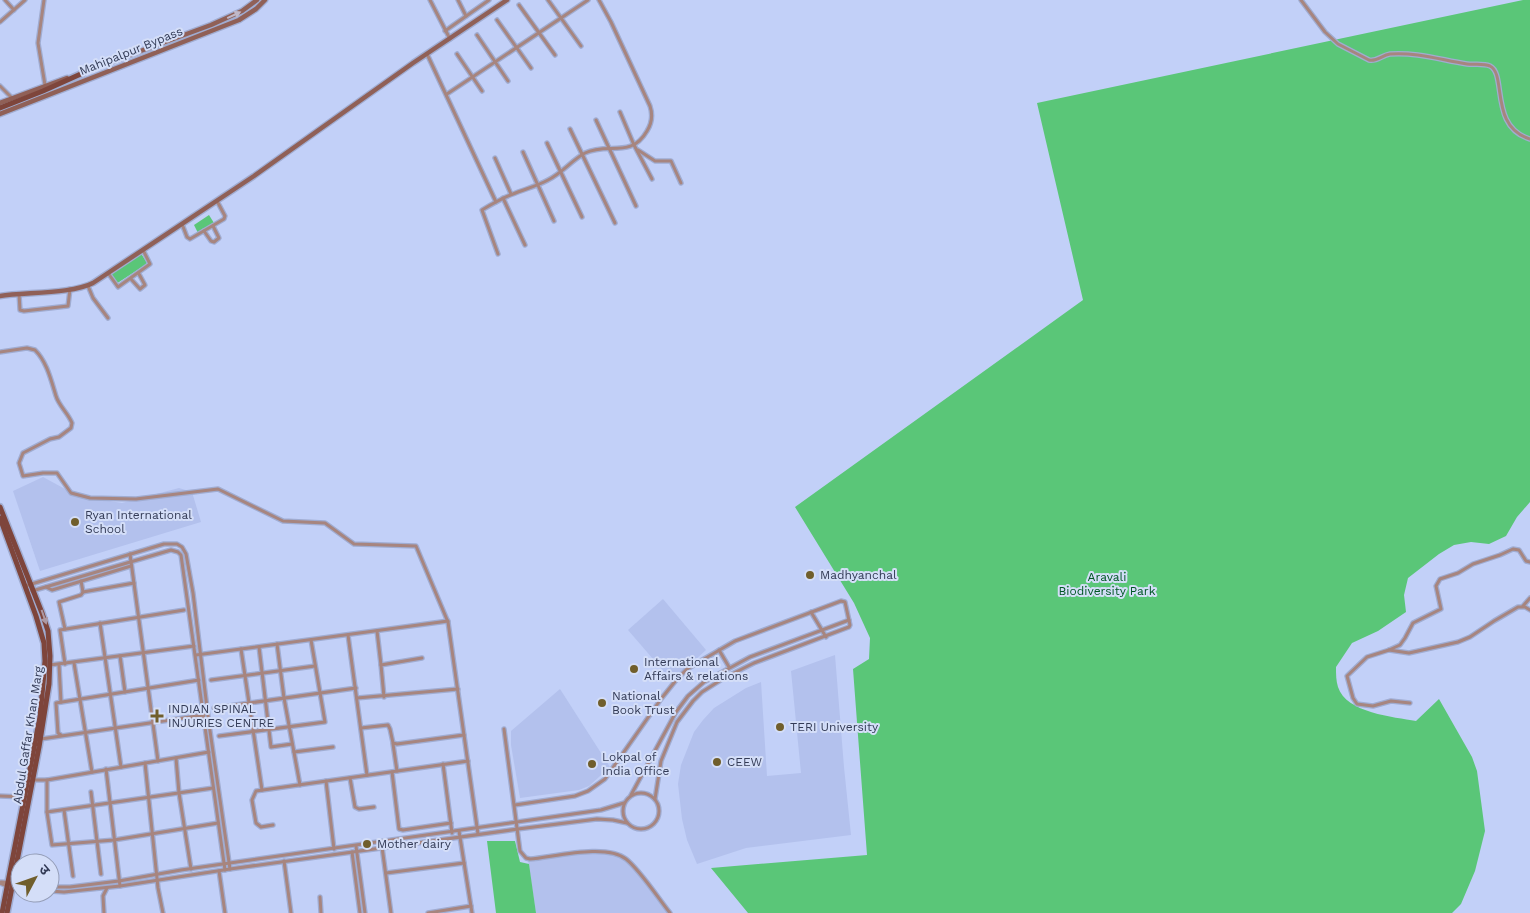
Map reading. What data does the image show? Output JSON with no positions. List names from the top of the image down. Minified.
{"streets":{"main road":["Abdul Gaffar Khan Marg"],"street":["Mahipalpur Bypass"]},"parks":["Aravali Biodiversity Park"],"places":{"other":["Ryan International School","Madhyanchal","International Affairs & relations","National Book Trust","TERI University","CEEW","Lokpal of India Office","Mother dairy"],"health":["INDIAN SPINAL INJURIES CENTRE"]},"north":"top right"}
